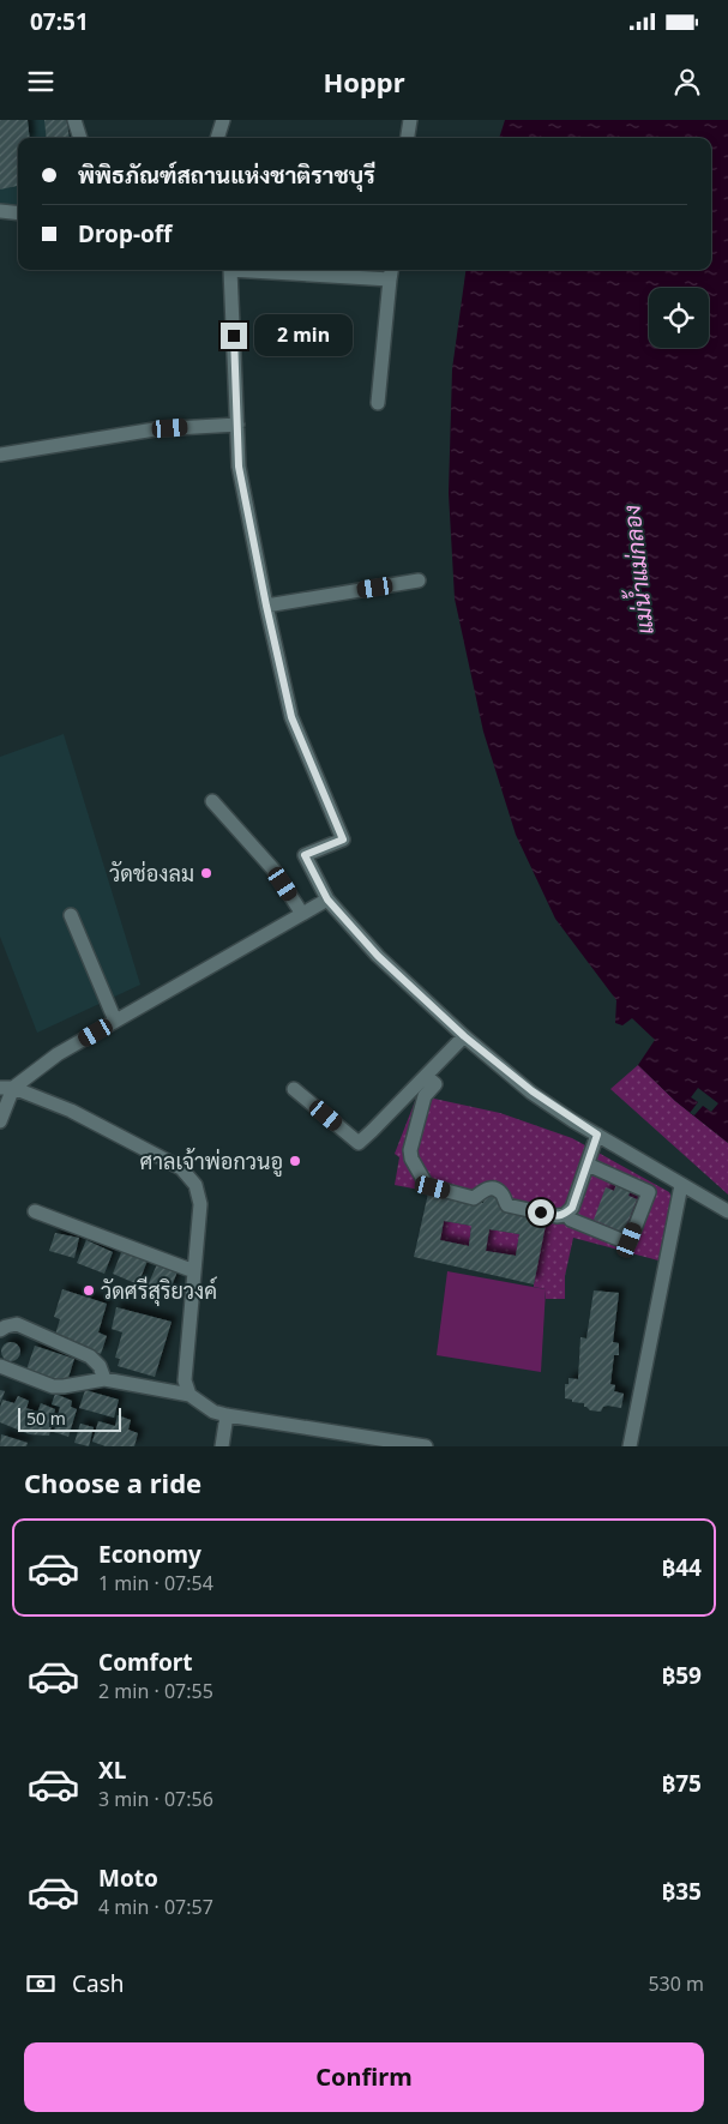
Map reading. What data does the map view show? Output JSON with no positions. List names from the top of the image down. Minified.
{"water":["แม่น้ำแม่กลอง"],"places":["วัดช่องลม","ศาลเจ้าพ่อกวนอู","วัดศรีสุริยวงค์"],"scale_bar":"50 m","page":{"status":"07:51","header":"Hoppr","banner":["พิพิธภัณฑ์สถานแห่งชาติราชบุรี","Drop-off"],"bubble":"2 min","scale":"50 m","heading":"Choose a ride","list":[{"name":"Economy","note":"1 min · 07:54","value":"฿44"},{"name":"Comfort","note":"2 min · 07:55","value":"฿59"},{"name":"XL","note":"3 min · 07:56","value":"฿75"},{"name":"Moto","note":"4 min · 07:57","value":"฿35"}],"pay":["Cash","530 m"],"buttons":"Confirm"}}
